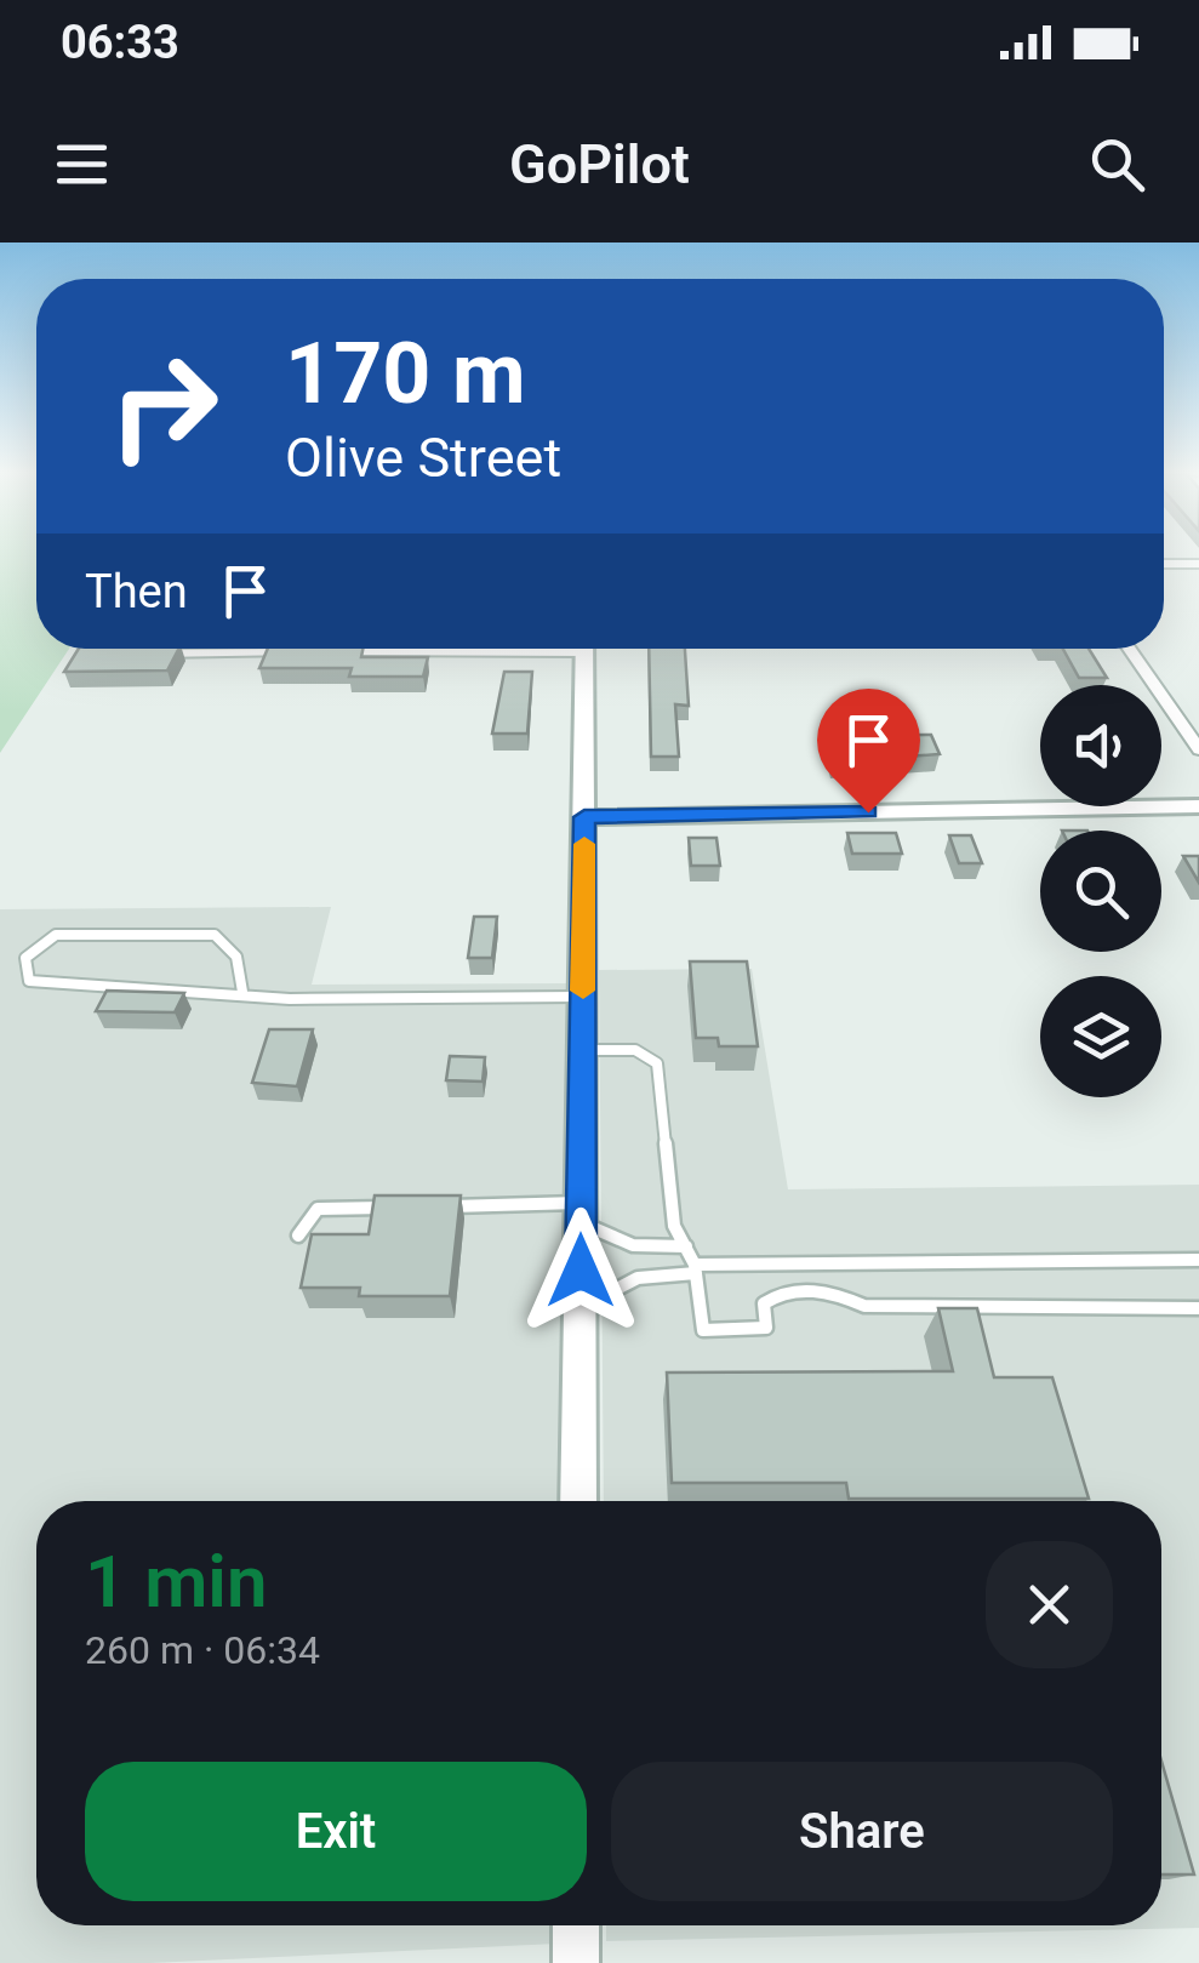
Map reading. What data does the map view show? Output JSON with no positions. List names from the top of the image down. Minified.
{"page":{"status":"06:33","header":"GoPilot","turn":["170 m","Olive Street"],"then":"Then","heading":["1 min","260 m · 06:34"],"buttons":["Exit","Share"]}}
